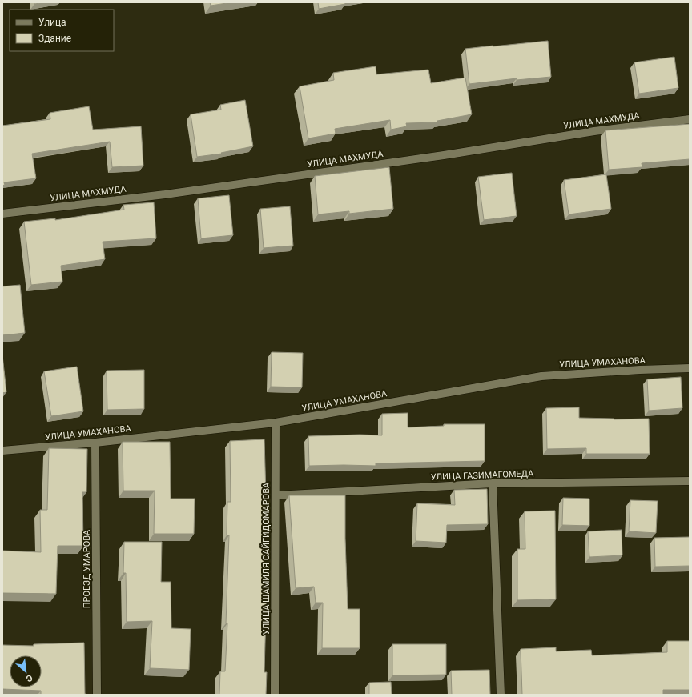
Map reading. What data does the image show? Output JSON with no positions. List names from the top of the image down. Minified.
{"streets":{"street":["УЛИЦА МАХМУДА","УЛИЦА УМАХАНОВА","УЛИЦА ГАЗИМАГОМЕДА","УЛИЦА ШАМИЛЯ САЙГИДОМАРОВА","ПРОЕЗД УМАРОВА"]},"crossings":[["УЛИЦА УМАХАНОВА","УЛИЦА ШАМИЛЯ САЙГИДОМАРОВА"],["УЛИЦА УМАХАНОВА","ПРОЕЗД УМАРОВА"],["УЛИЦА ГАЗИМАГОМЕДА","УЛИЦА ШАМИЛЯ САЙГИДОМАРОВА"]],"legend":["Улица","Здание"],"north":"bottom right"}
